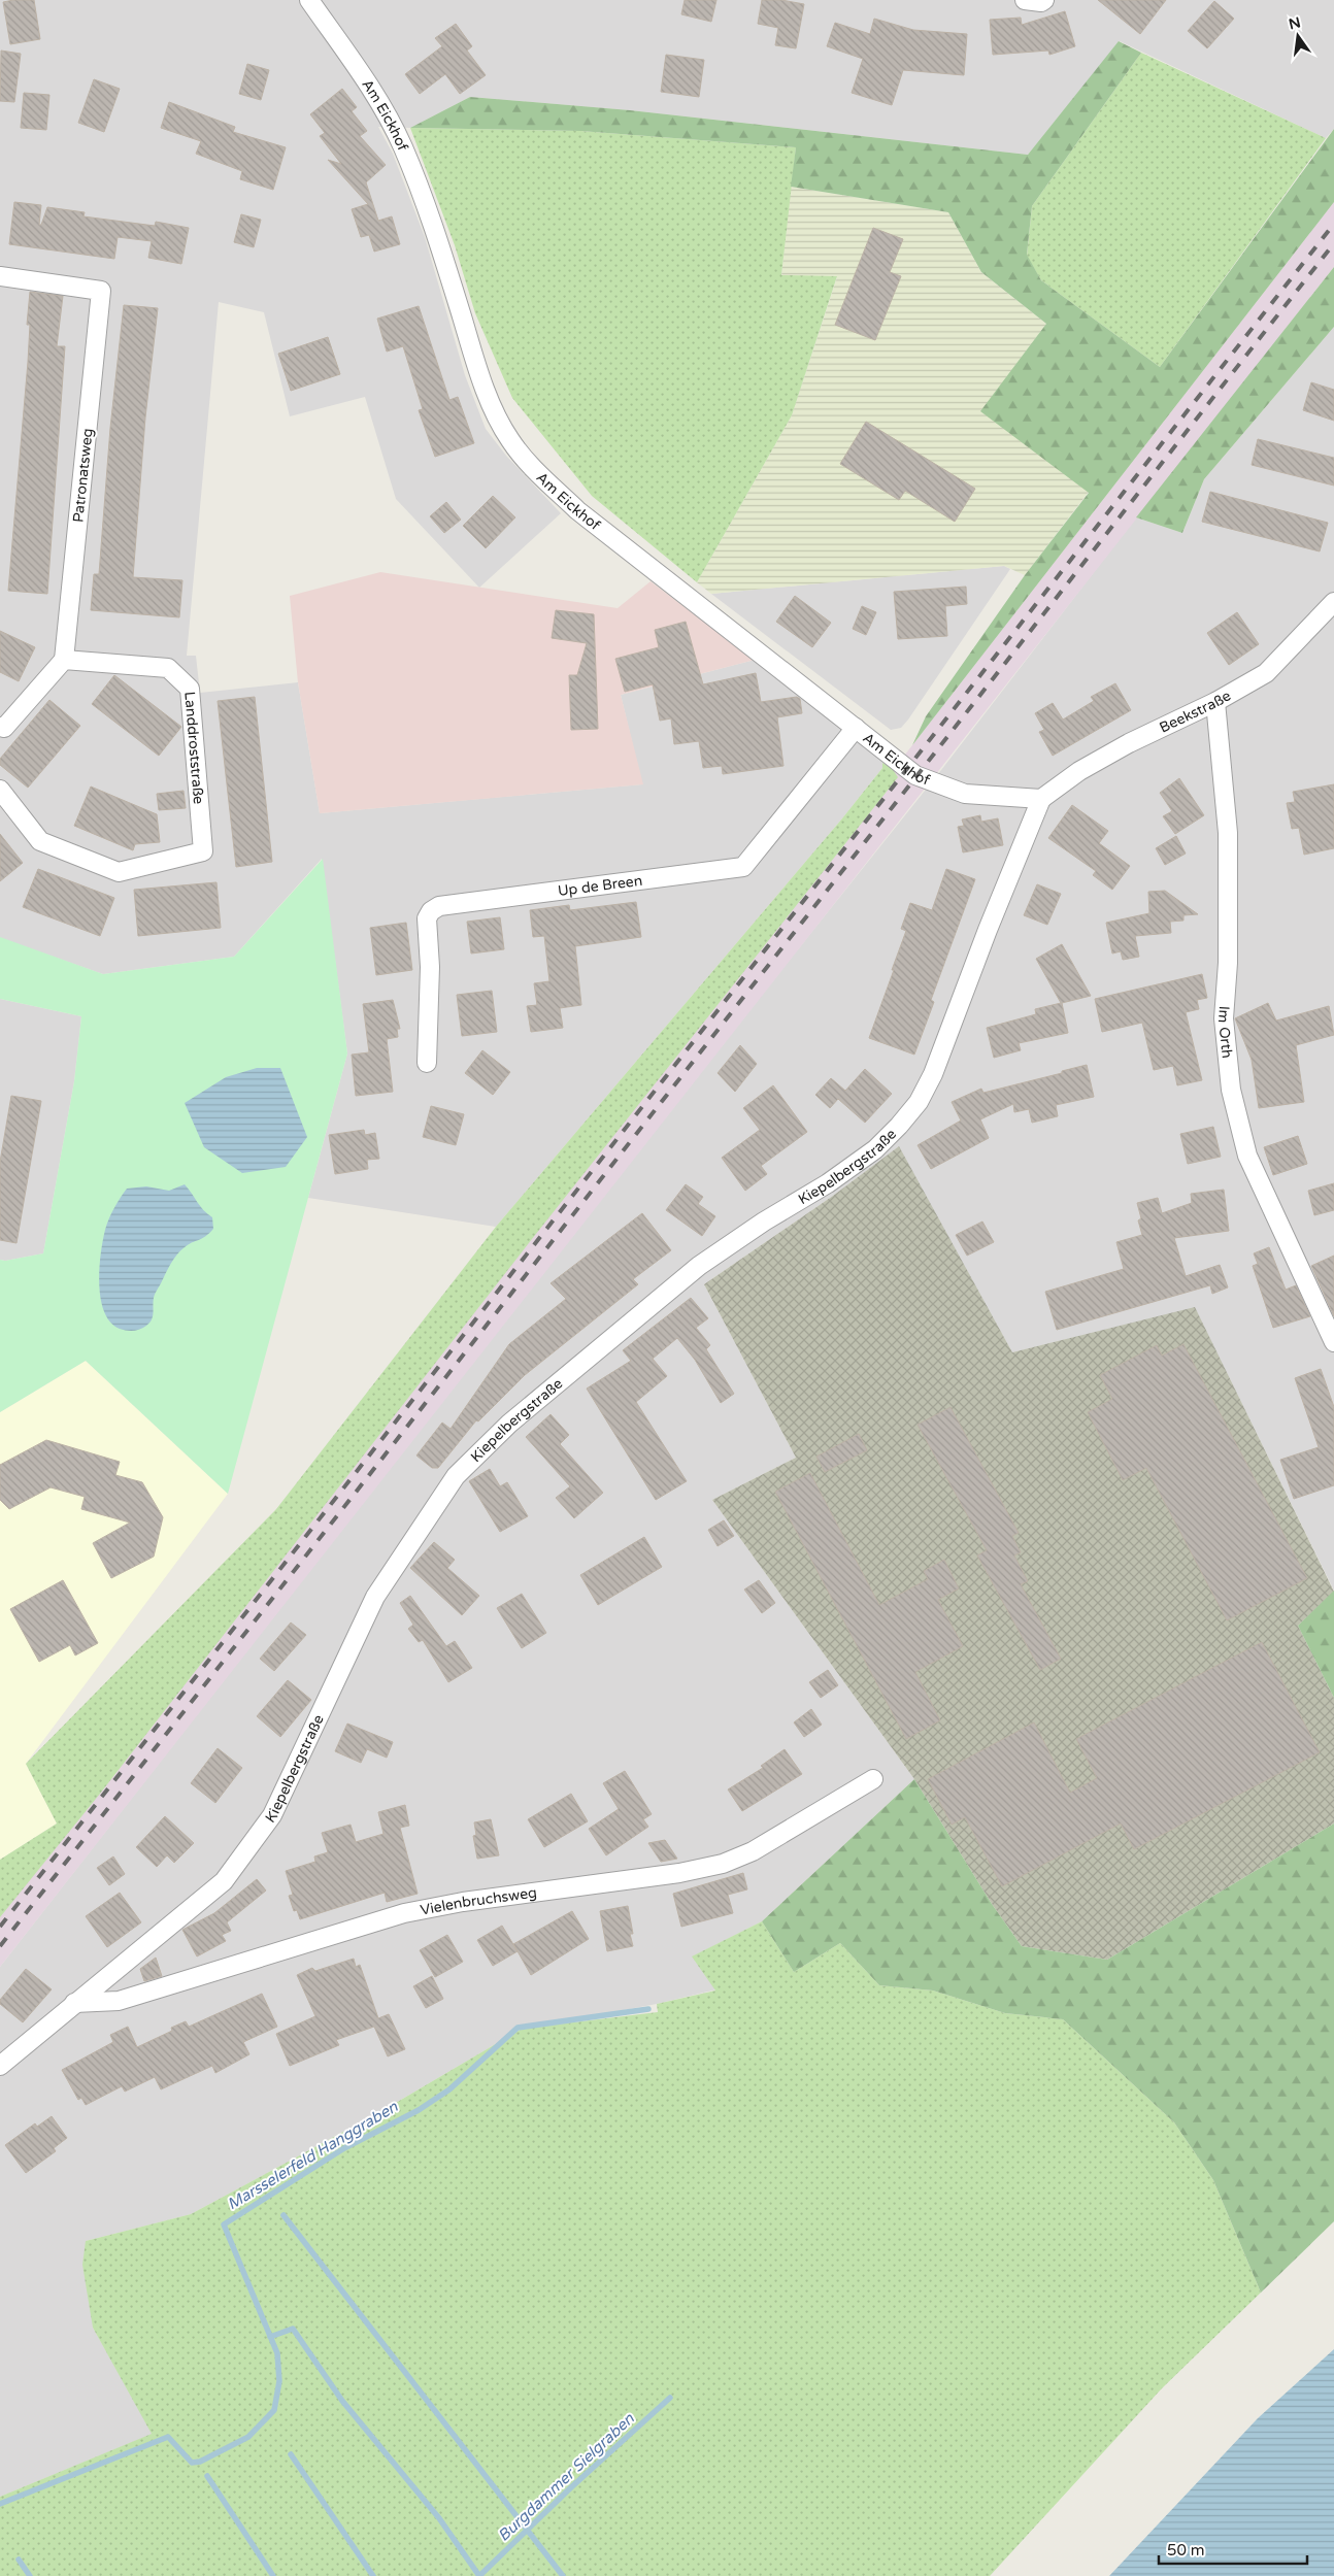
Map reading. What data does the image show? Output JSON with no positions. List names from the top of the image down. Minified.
{"streets":{"street":["Am Eickhof","Patronatsweg","Beekstraße","Landdroststraße","Up de Breen","Im Orth","Kiepelbergstraße","Vielenbruchsweg"]},"crossings":[["Am Eickhof","Beekstraße"],["Am Eickhof","Up de Breen"],["Am Eickhof","Kiepelbergstraße"],["Patronatsweg","Landdroststraße"],["Beekstraße","Im Orth"],["Beekstraße","Kiepelbergstraße"],["Kiepelbergstraße","Vielenbruchsweg"]],"water":["Marsselerfeld Hanggraben","Burgdammer Sielgraben"],"scale_bar":"50 m","north":"top"}
